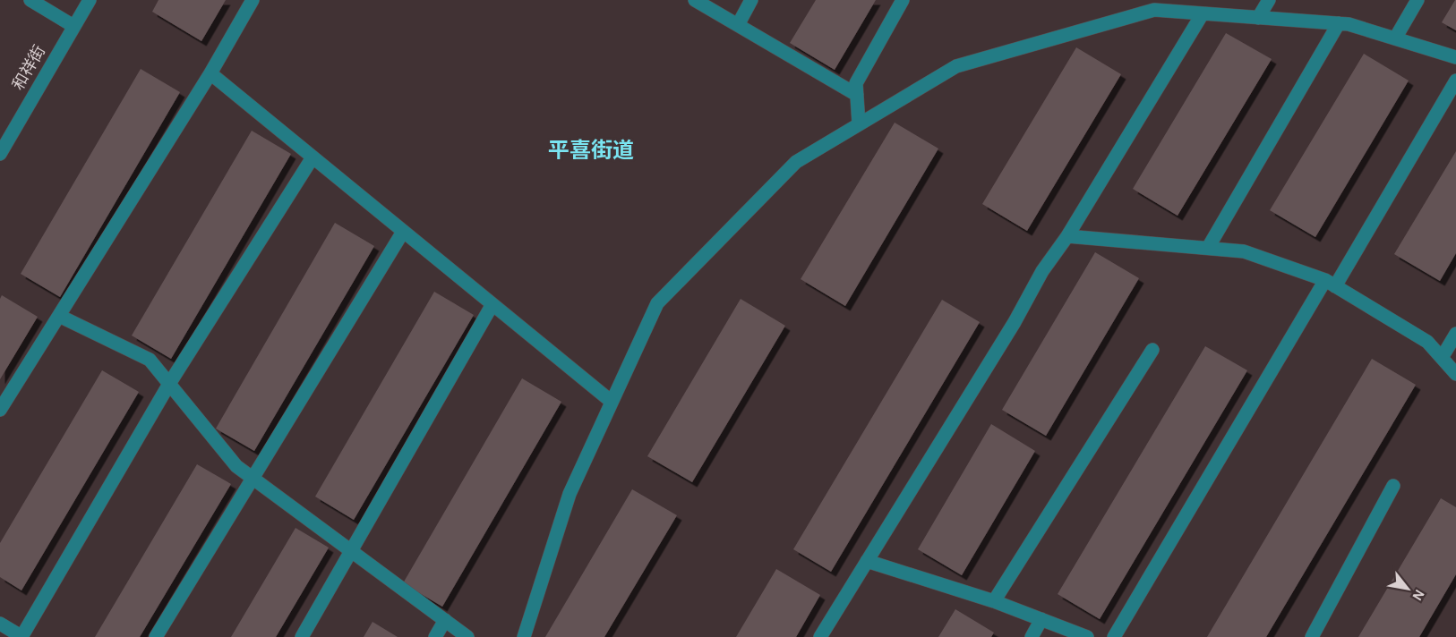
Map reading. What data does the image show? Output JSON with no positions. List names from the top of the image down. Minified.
{"streets":{"street":["和祥街"]},"districts":["平喜街道"],"north":"bottom right"}
